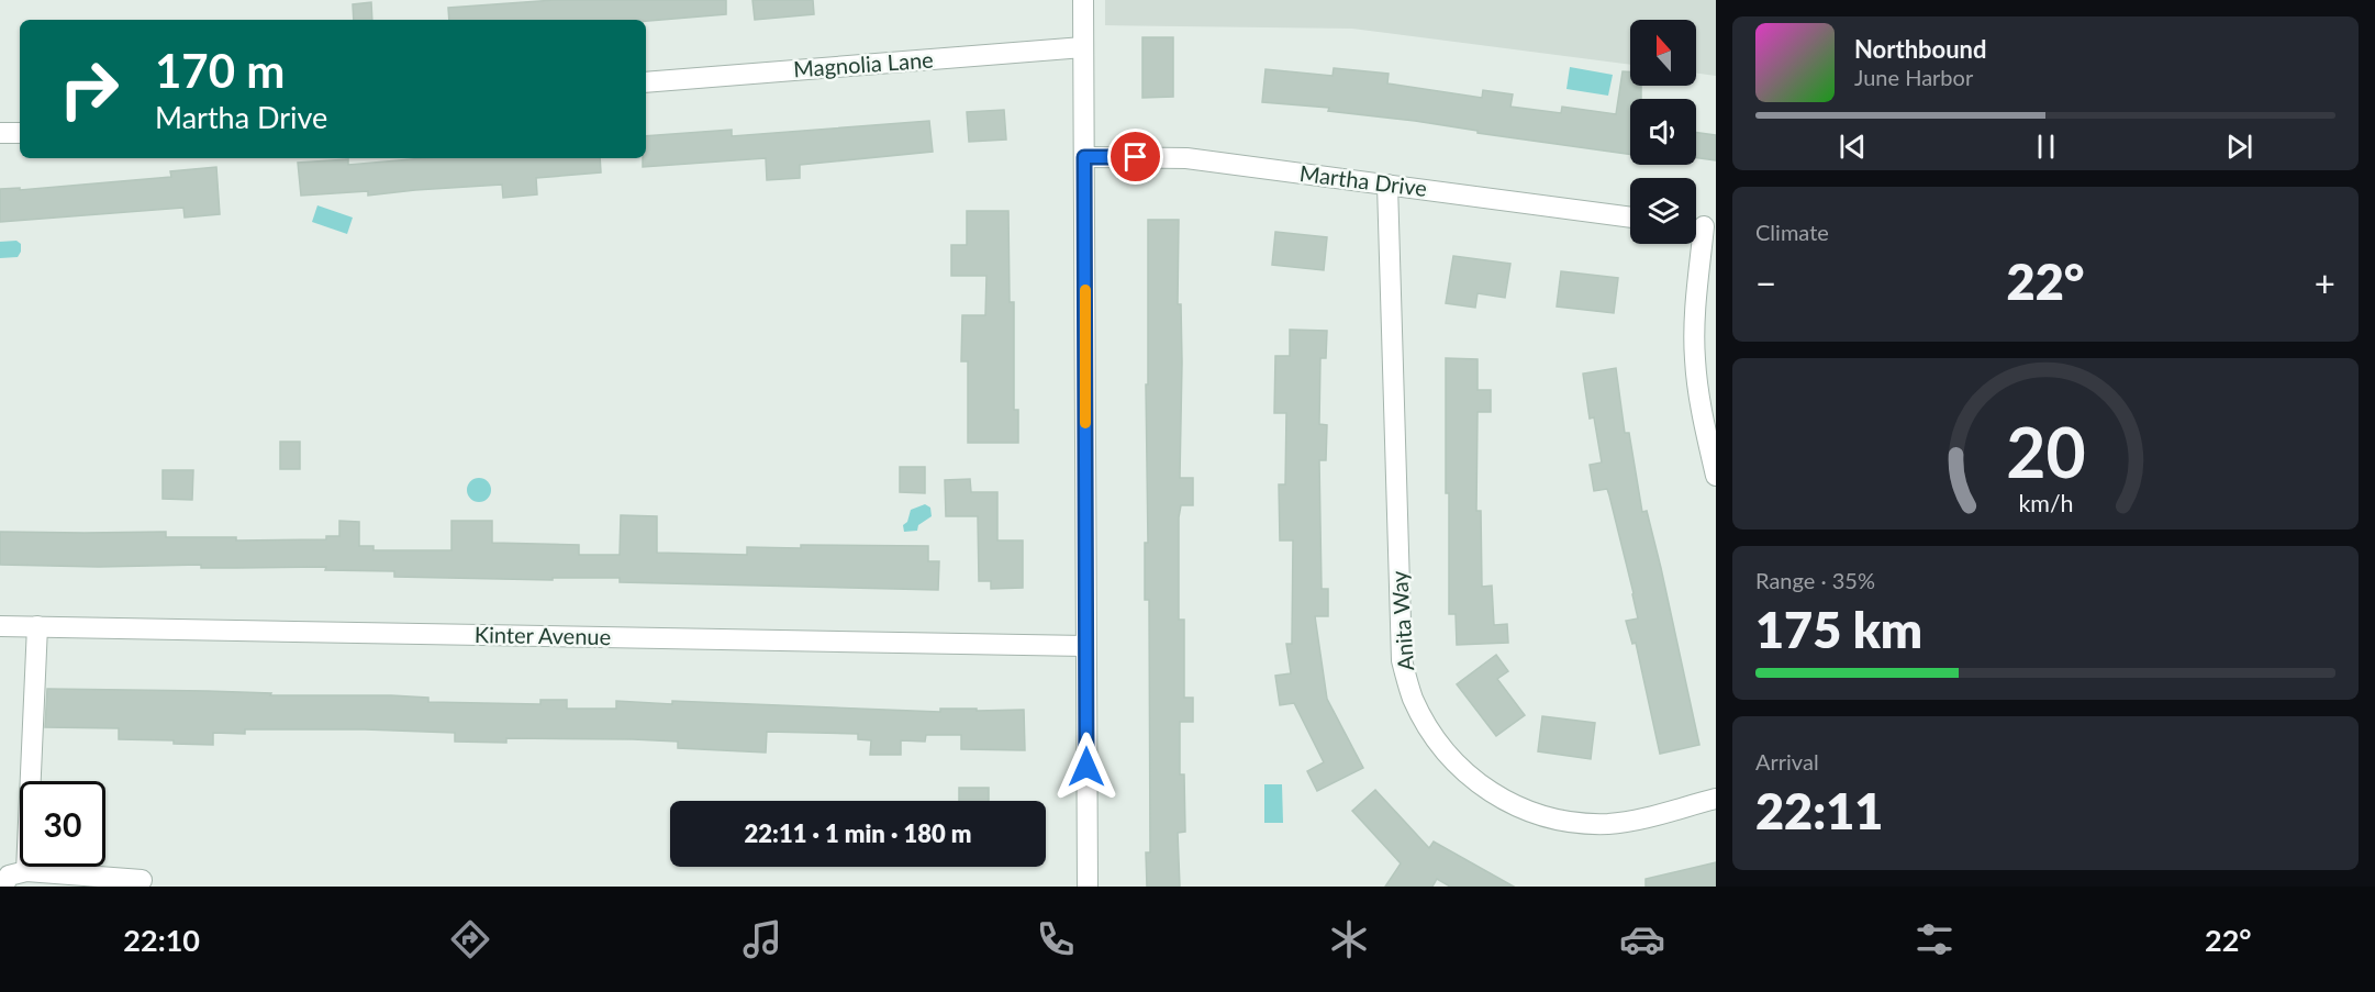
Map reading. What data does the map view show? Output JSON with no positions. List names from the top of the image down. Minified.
{"streets":{"street":["Magnolia Lane","Martha Drive","Anita Way","Kinter Avenue"]},"crossings":[["Martha Drive","Anita Way"]],"north":"top","page":{"turn":["170 m","Martha Drive"],"song":["Northbound","June Harbor"],"tile":["Climate",["Range · 35%","175 km"],["Arrival","22:11"]],"heat":["−","22°","+"],"limit":"30","trip":"22:11 · 1 min · 180 m","tabs":["22:10","22°"],"gauge":["20","km/h"]}}
